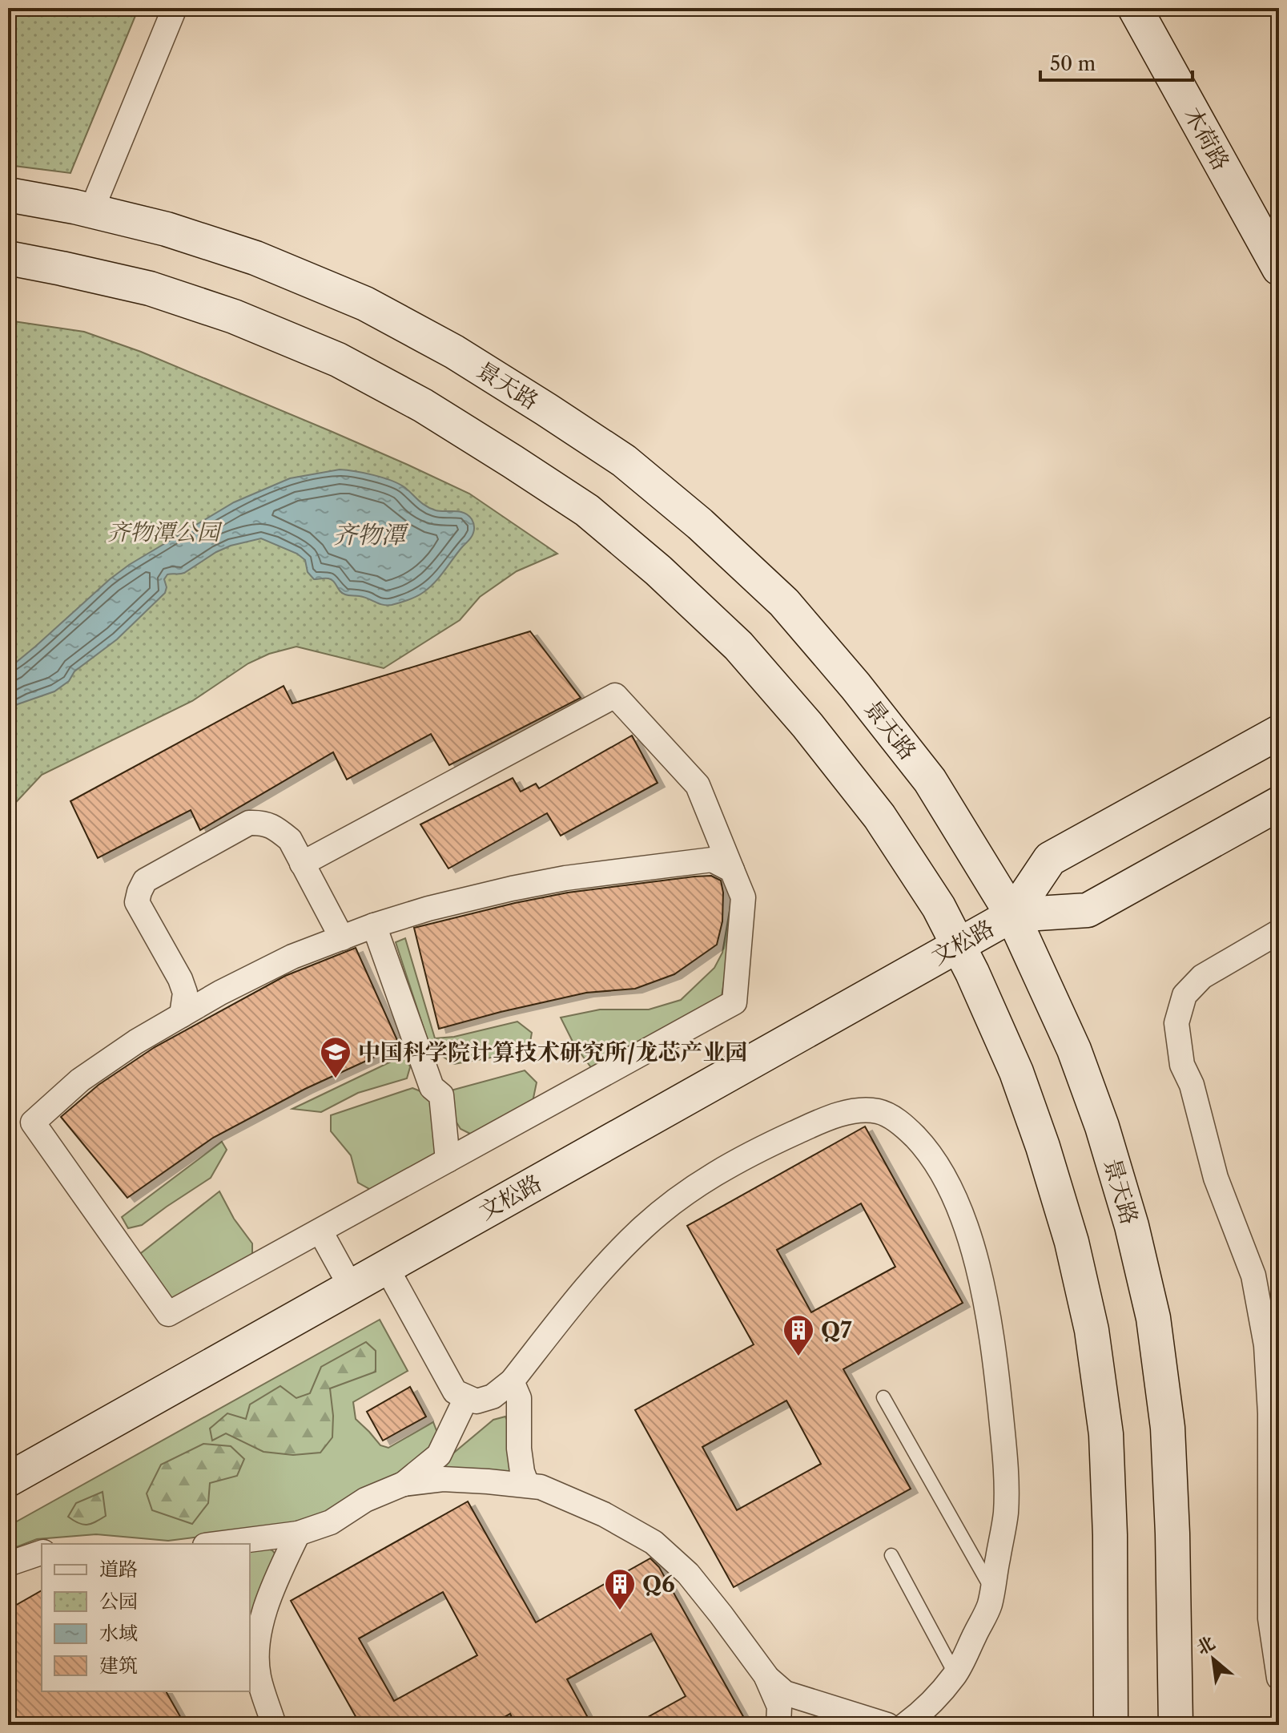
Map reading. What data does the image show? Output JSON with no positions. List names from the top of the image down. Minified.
{"streets":{"street":["木荷路","景天路","文松路"]},"crossings":[["景天路","文松路"]],"water":["齐物潭"],"parks":["齐物潭公园"],"places":{"school or university":["中国科学院计算技术研究所/龙芯产业园"],"building":["Q7","Q6"]},"legend":["道路","公园","水域","建筑"],"scale_bar":"50 m","north":"top left"}
